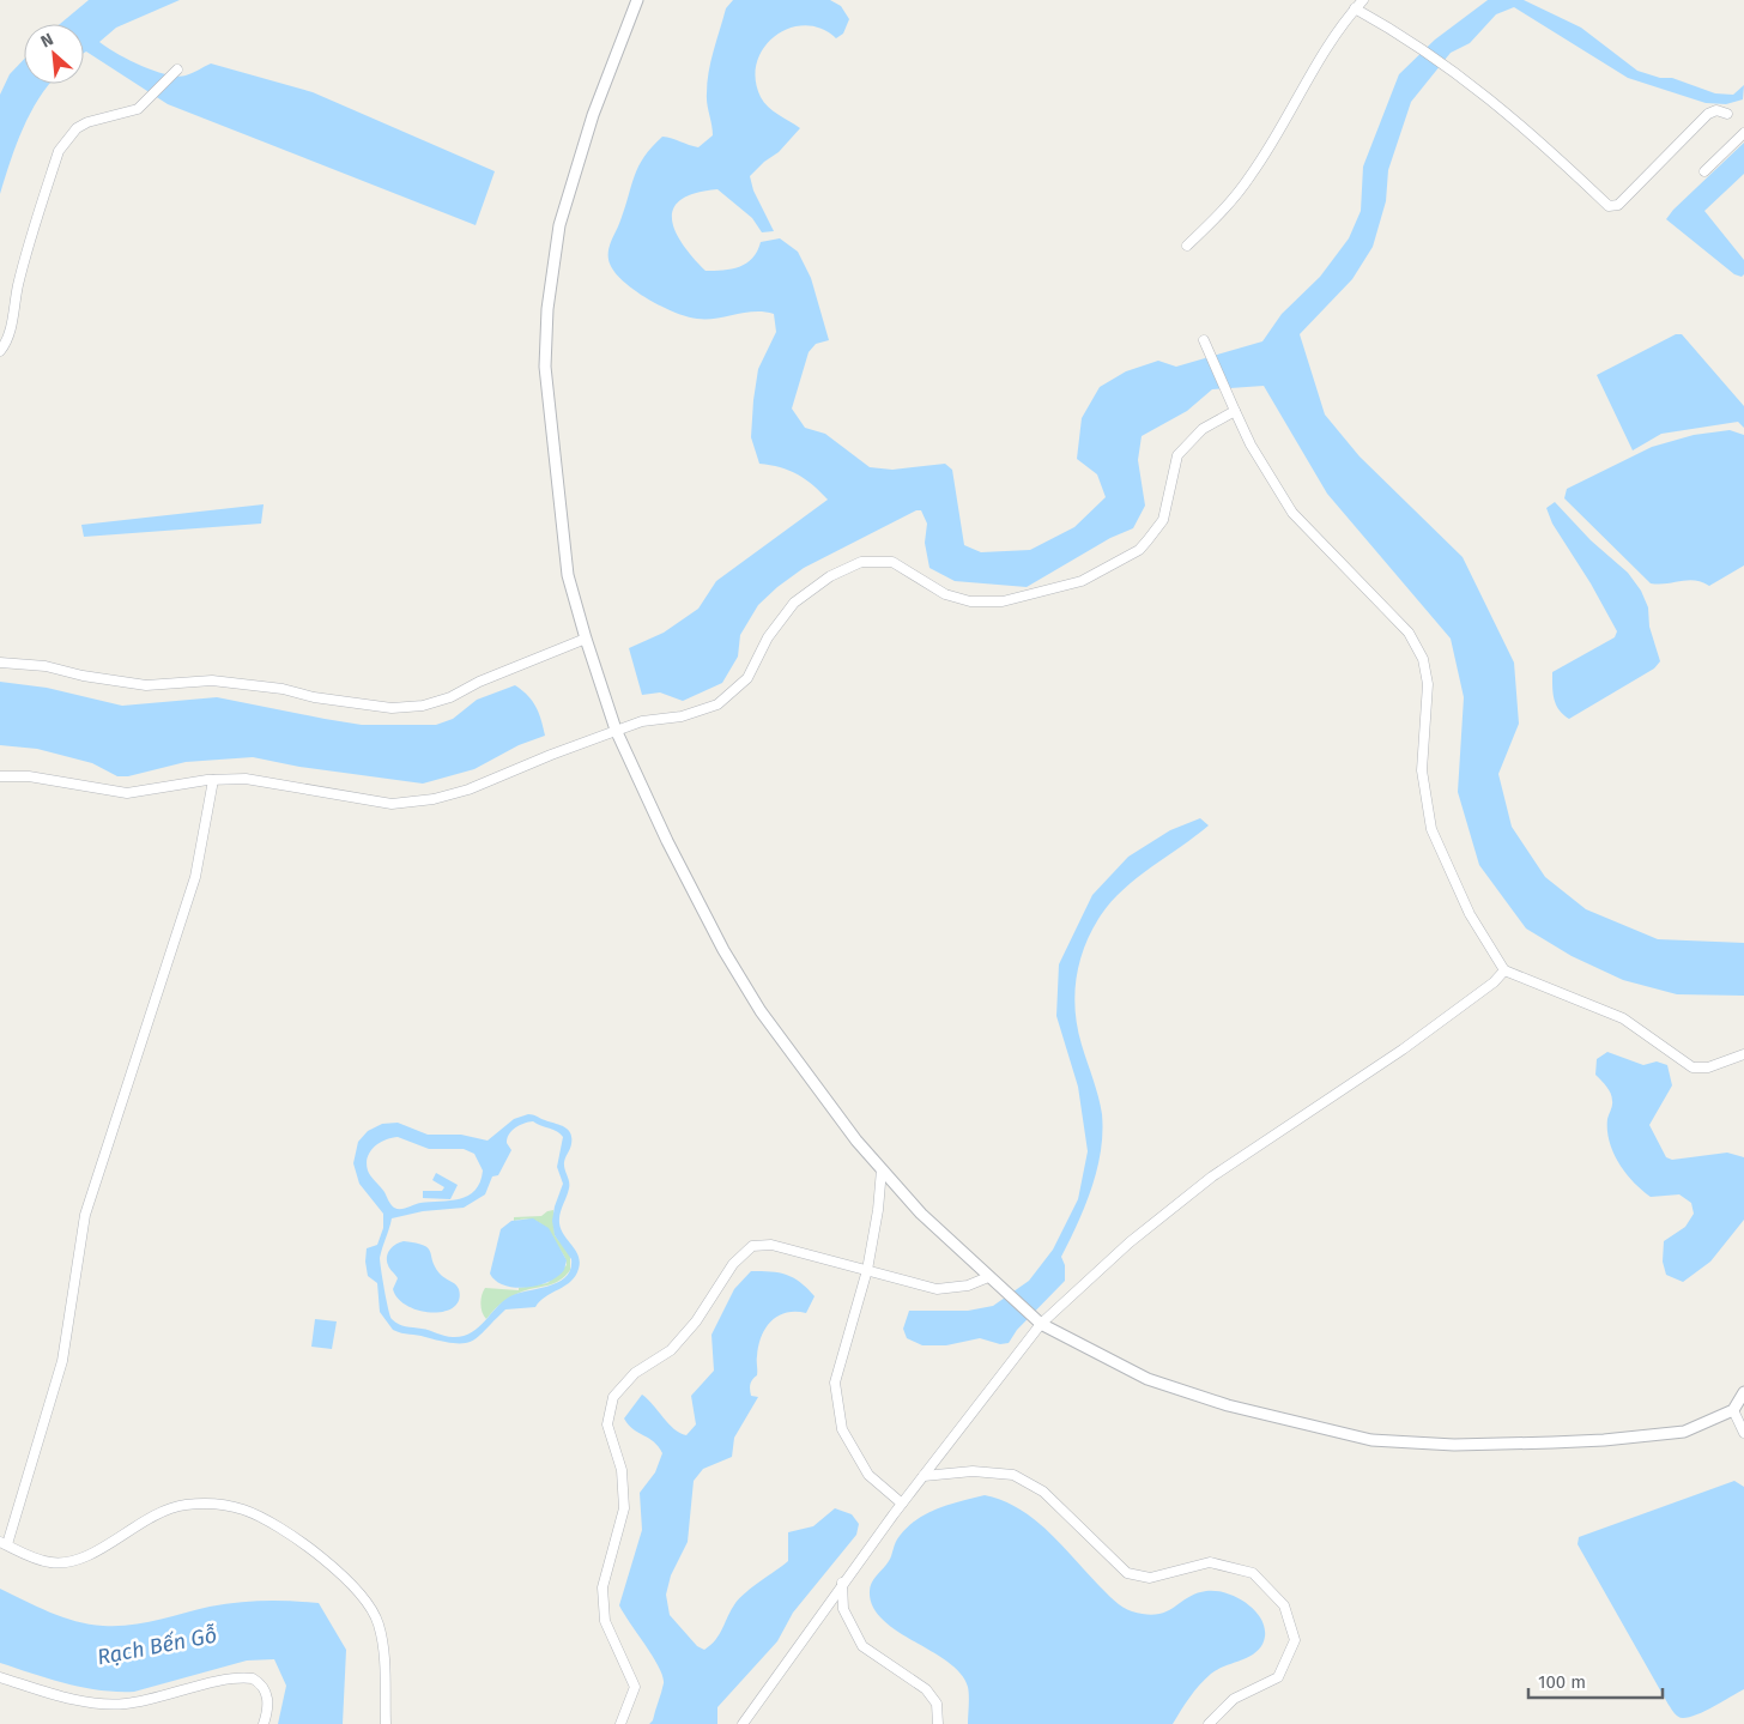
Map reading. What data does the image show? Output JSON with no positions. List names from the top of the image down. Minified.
{"water":["Rạch Bến Gỗ"],"scale_bar":"100 m","north":"top left"}
